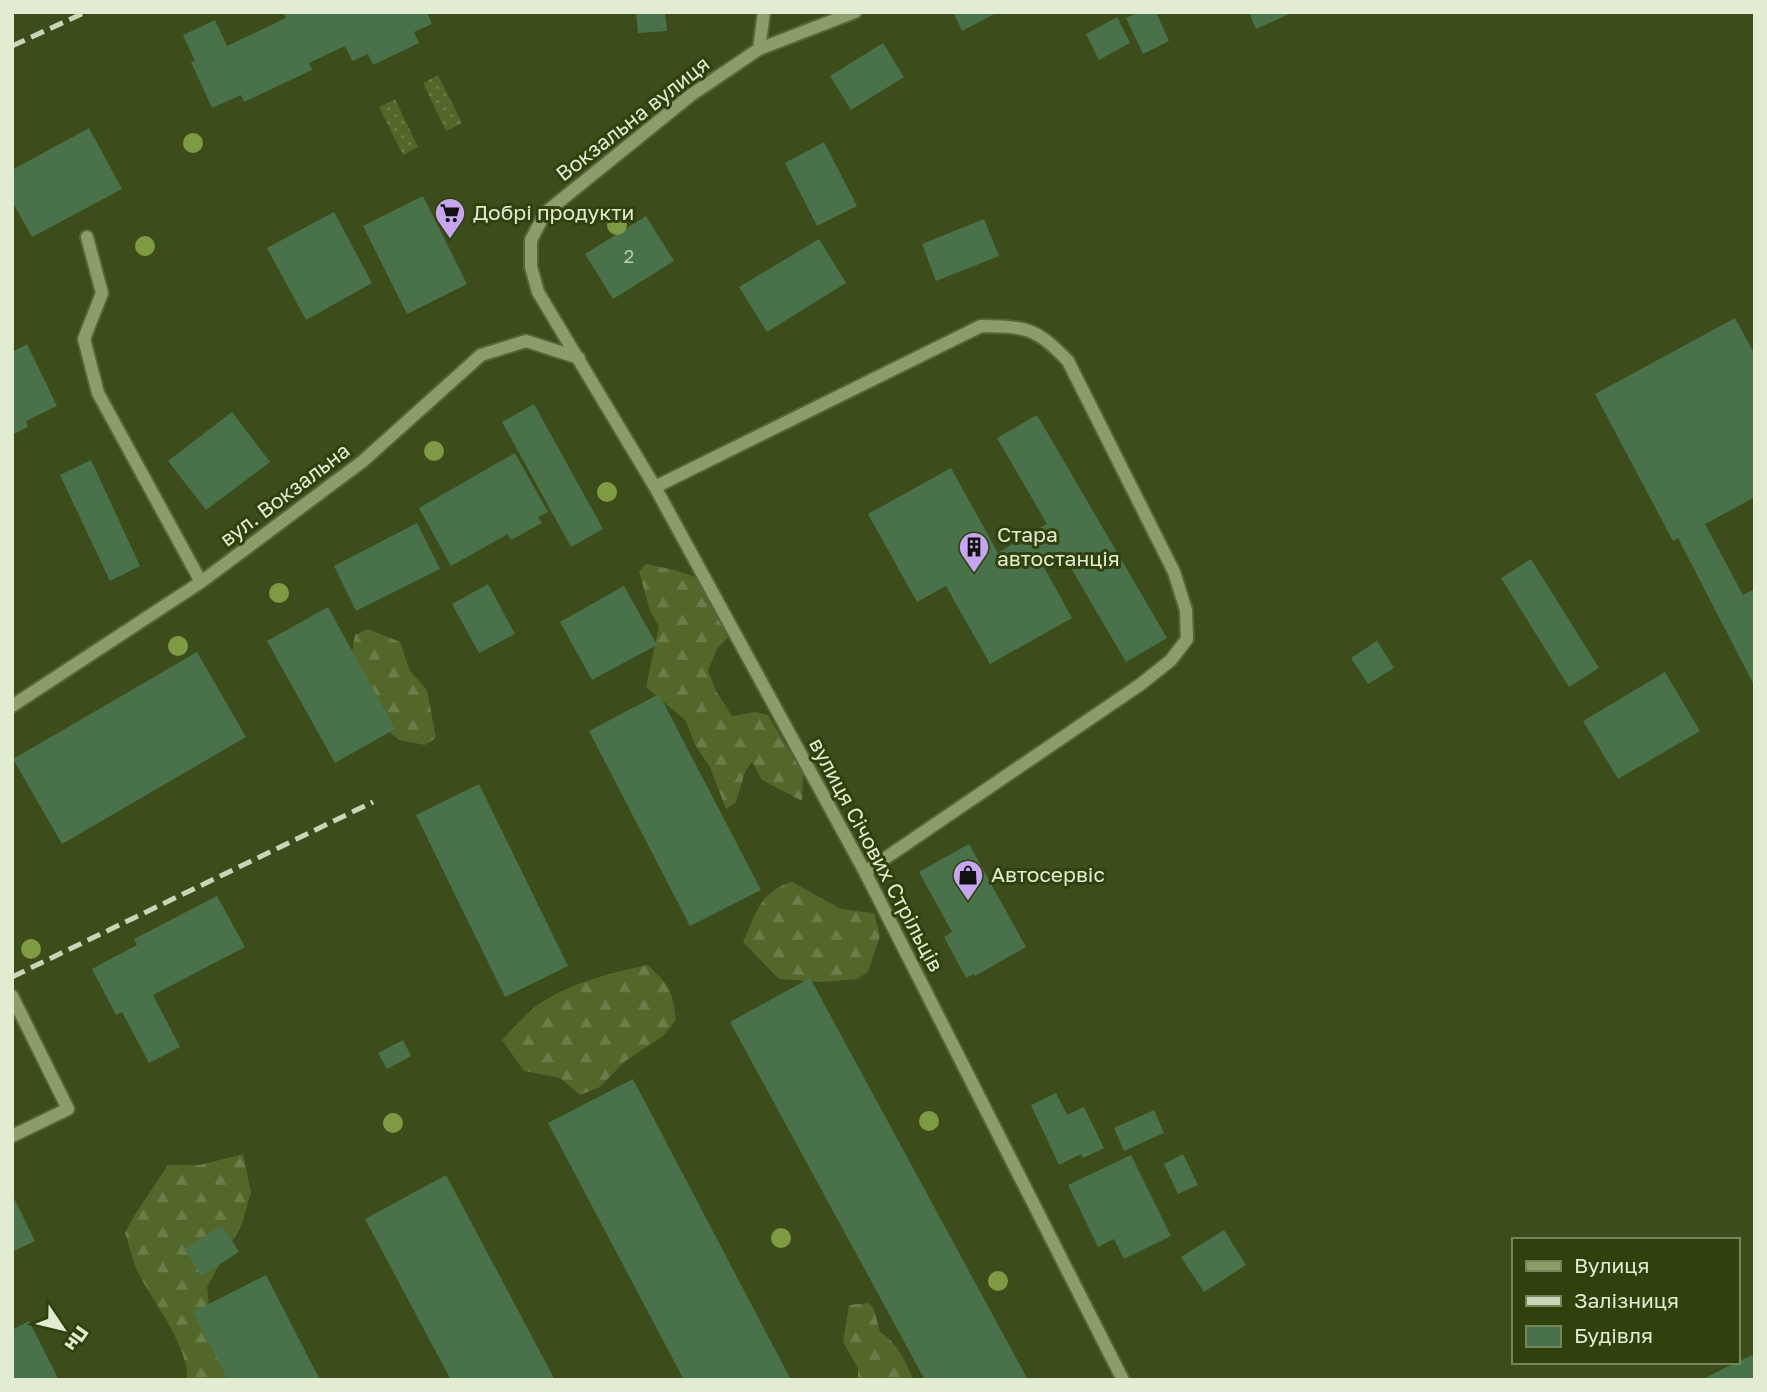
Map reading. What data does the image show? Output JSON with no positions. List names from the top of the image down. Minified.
{"streets":{"street":["Вокзальна вулиця","вул. Вокзальна","вулиця Січових Стрільців"]},"crossings":[["Вокзальна вулиця","вул. Вокзальна"],["Вокзальна вулиця","вулиця Січових Стрільців"],["вул. Вокзальна","вулиця Січових Стрільців"]],"places":{"supermarket":["Добрі продукти"],"building":["Стара автостанція"],"shop":["Автосервіс"]},"house_numbers":["2"],"legend":["Вулиця","Залізниця","Будівля"],"north":"bottom right"}
